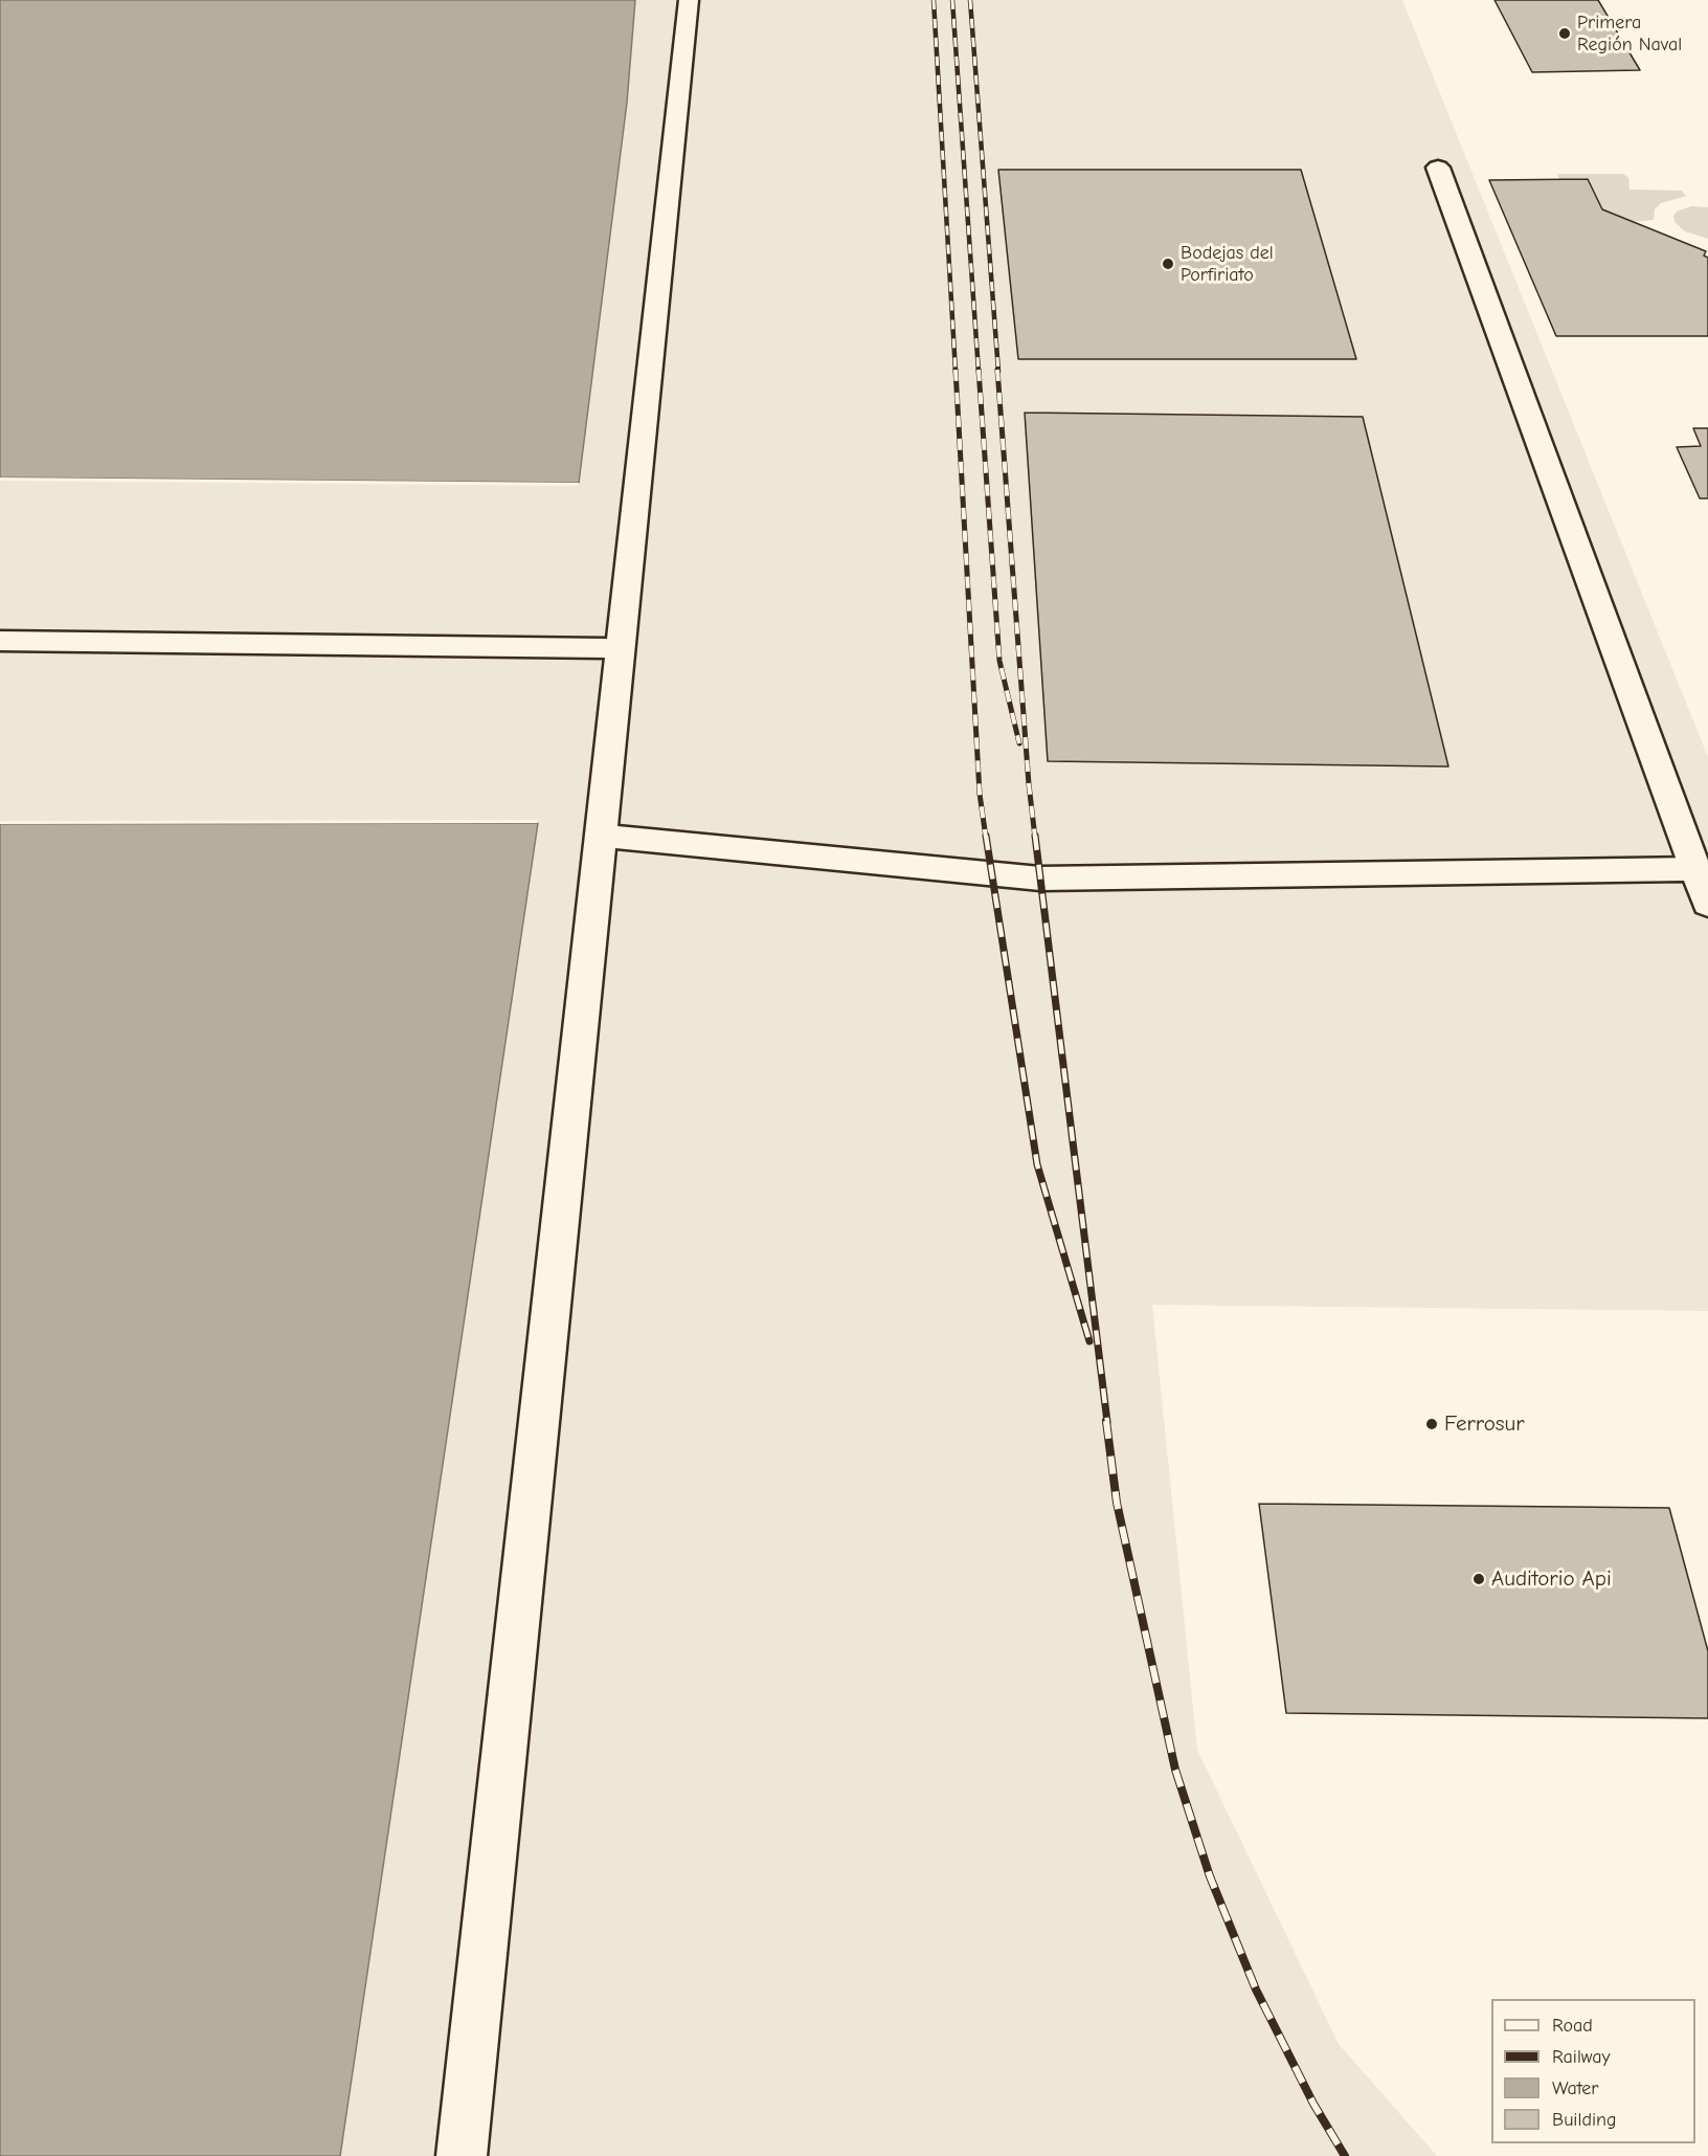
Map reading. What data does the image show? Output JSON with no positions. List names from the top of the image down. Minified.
{"places":["Primera Región Naval","Bodejas del Porfiriato","Ferrosur","Auditorio Api"],"legend":["Road","Railway","Water","Building"]}
